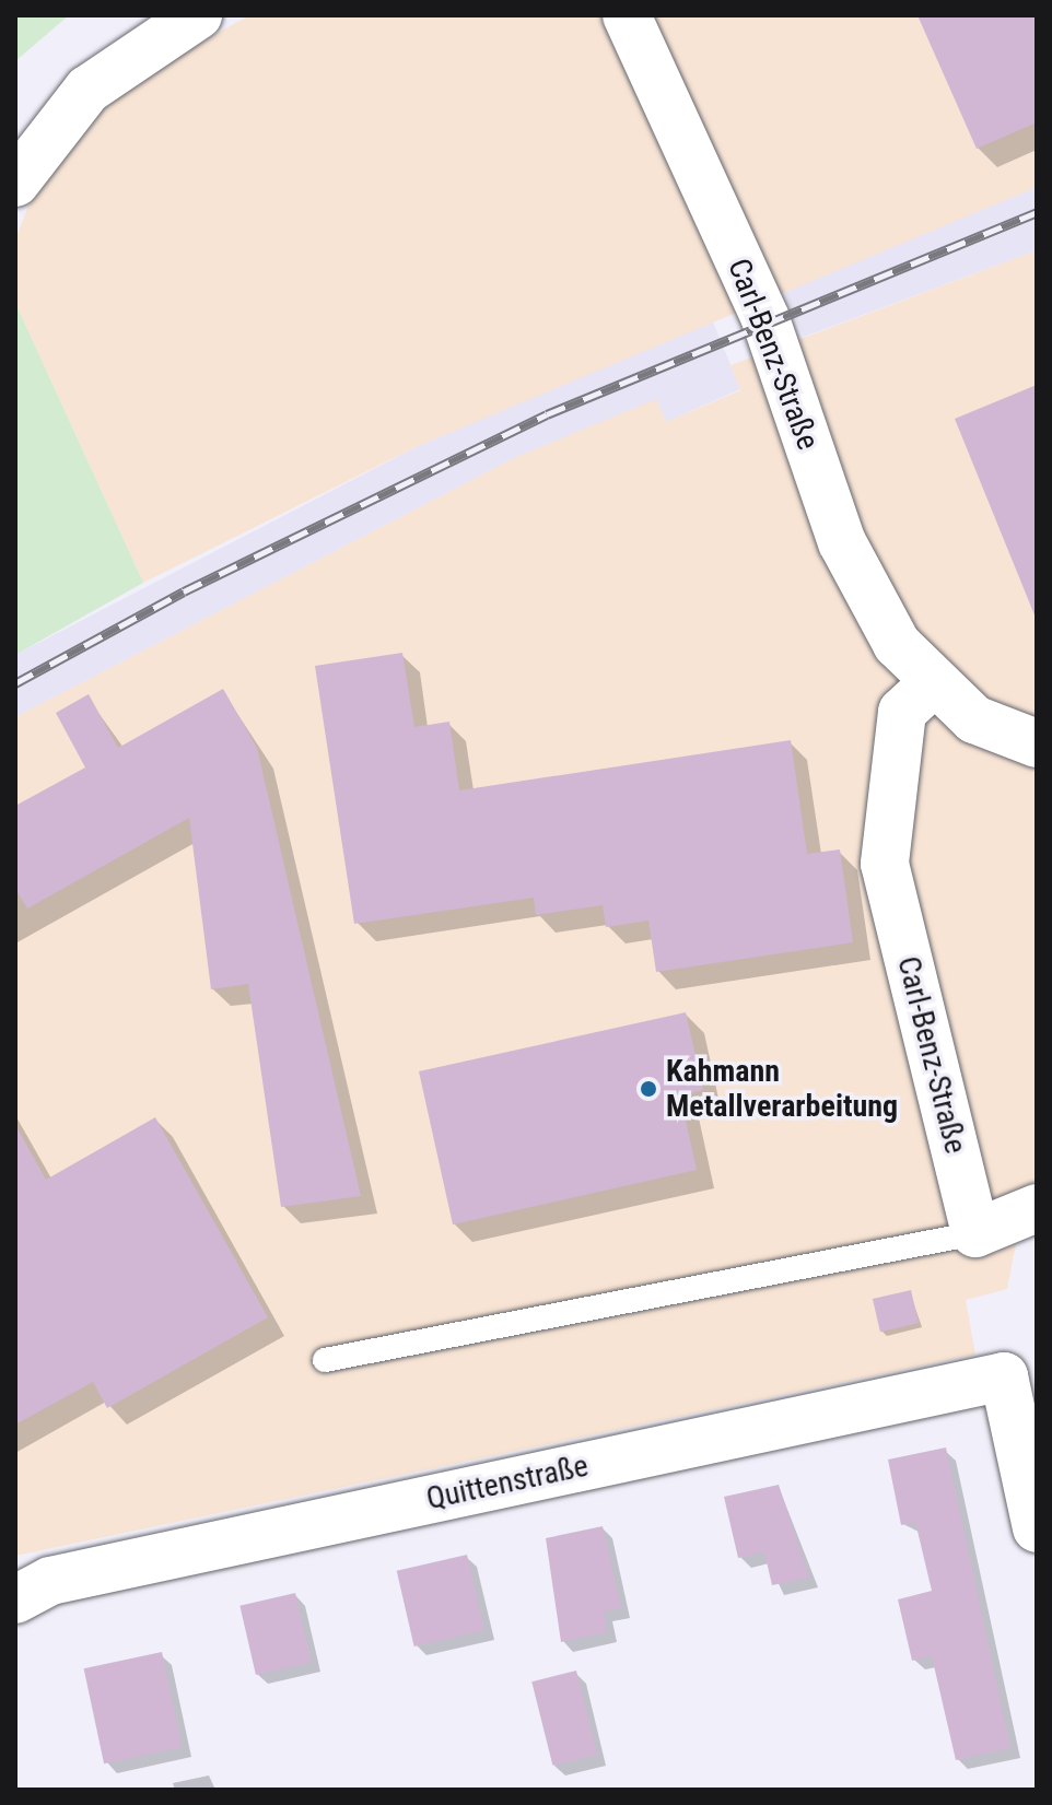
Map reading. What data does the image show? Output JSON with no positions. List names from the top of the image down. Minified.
{"streets":{"street":["Carl-Benz-Straße","Quittenstraße"]},"places":["Kahmann Metallverarbeitung"]}
